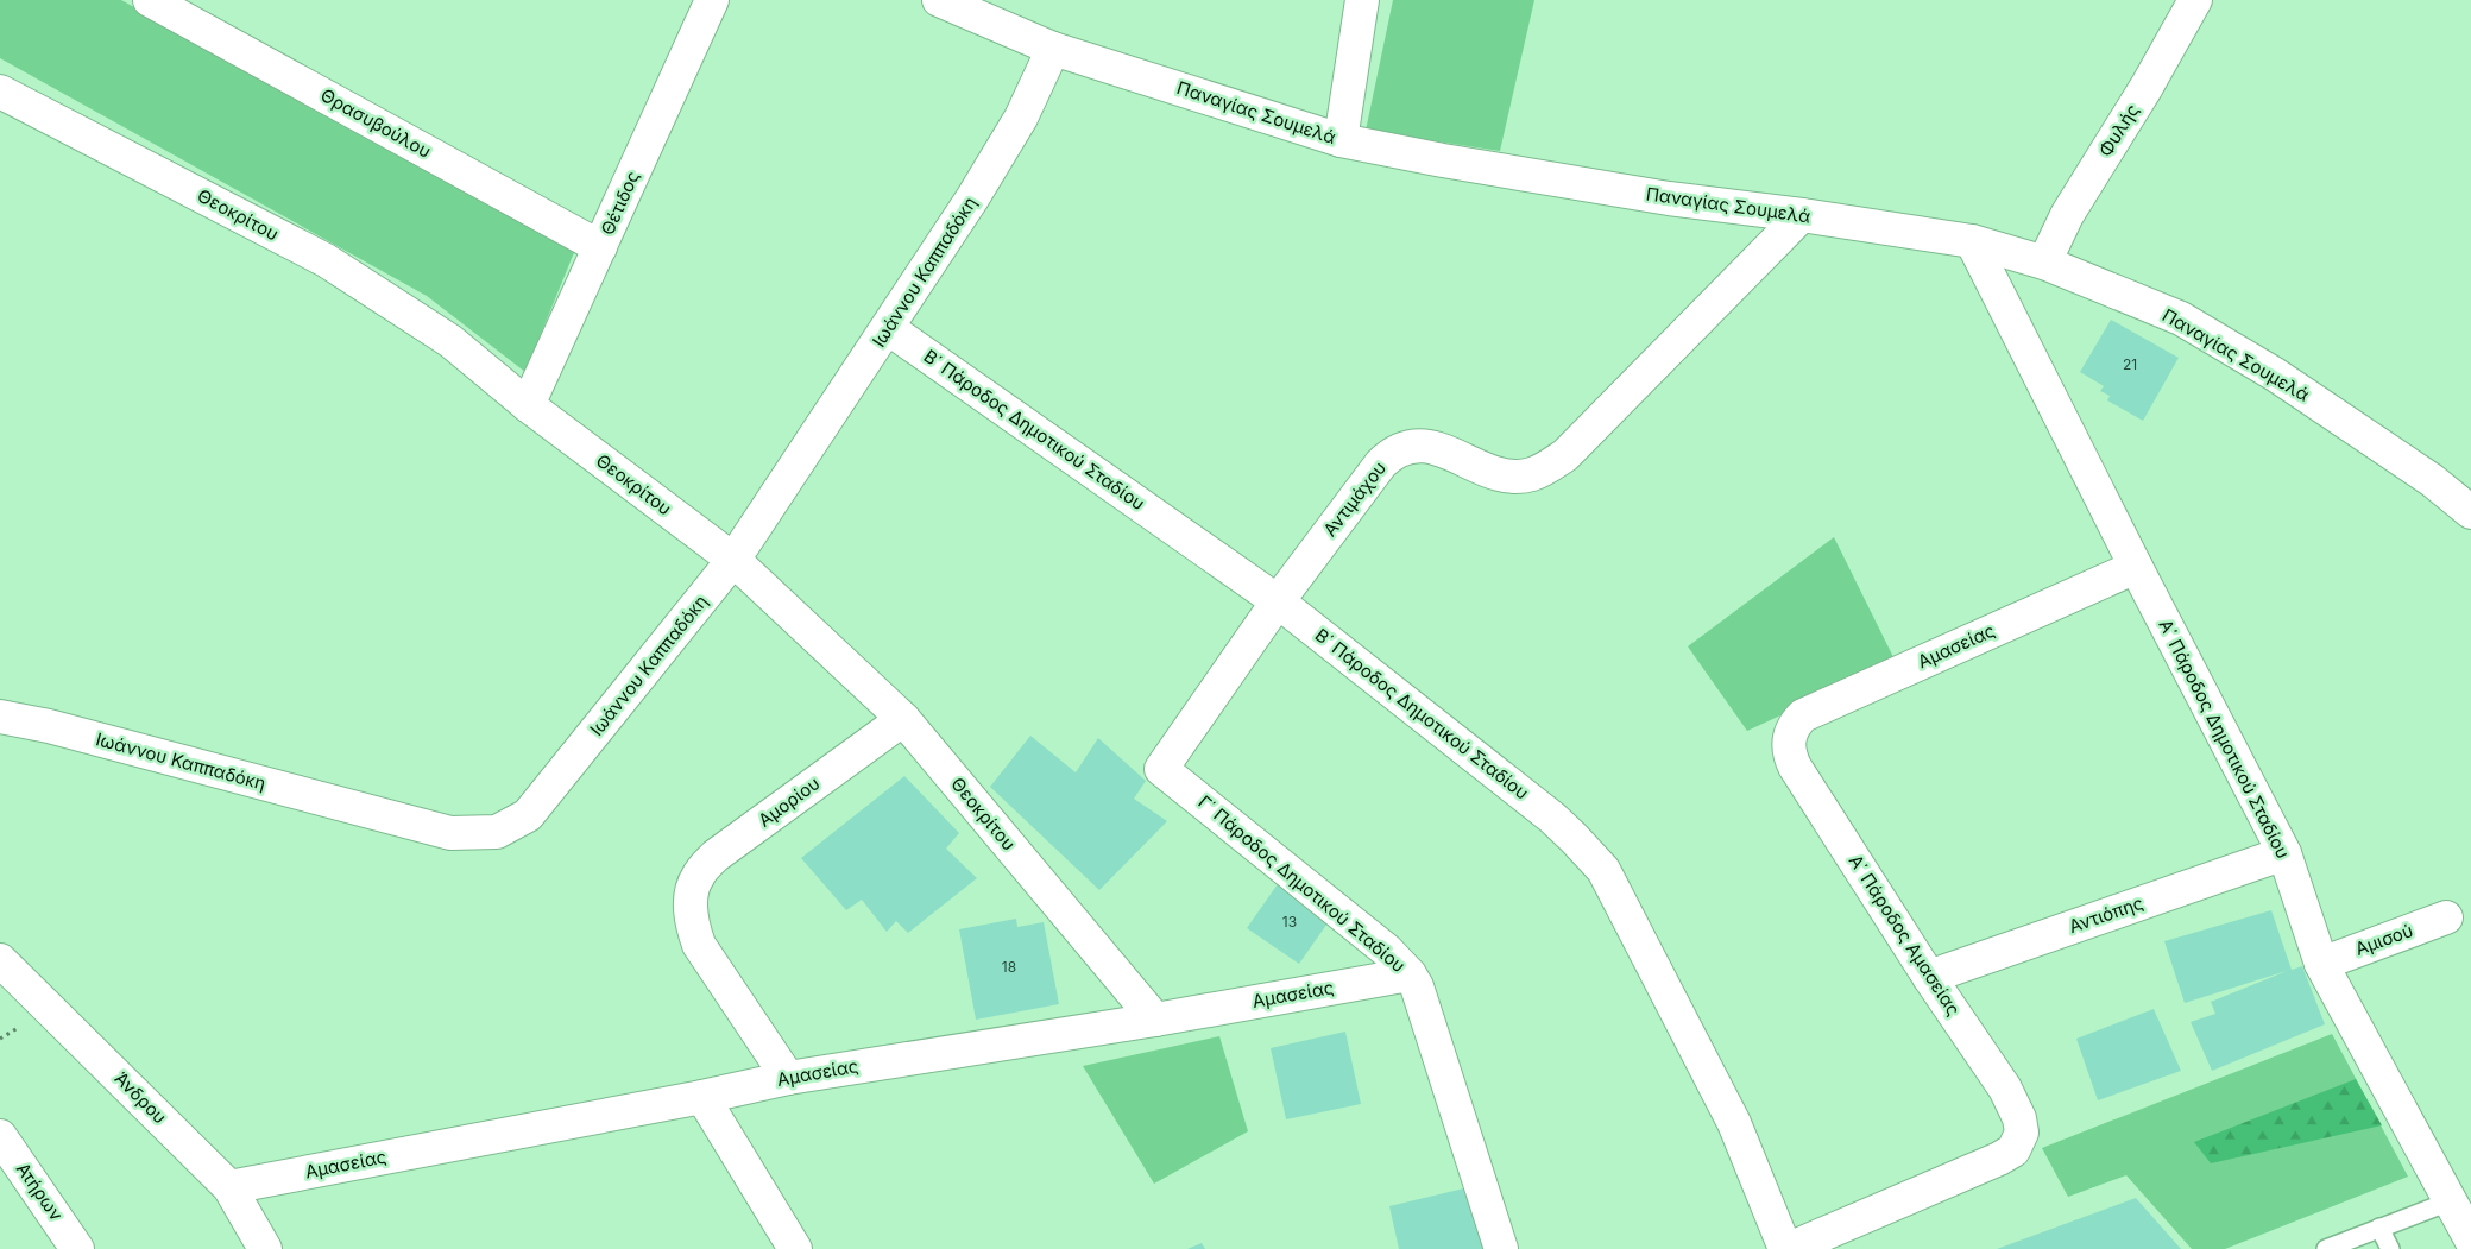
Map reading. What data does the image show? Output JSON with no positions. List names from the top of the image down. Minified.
{"streets":{"street":["Παναγίας Σουμελά","Θρασυβούλου","Φυλής","Θέτιδος","Θεοκρίτου","Ιωάννου Καππαδόκη","Β΄ Πάροδος Δημοτικού Σταδίου","Αντιμάχου","Αμασείας","Α΄ Πάροδος Δημοτικού Σταδίου","Αμορίου","Γ΄ Πάροδος Δημοτικού Σταδίου","Αντιόπης","Α΄ Πάροδος Αμασείας","Αμισού","Άνδρου","Ατήρων"]},"crossings":[["Παναγίας Σουμελά","Φυλής"],["Παναγίας Σουμελά","Ιωάννου Καππαδόκη"],["Παναγίας Σουμελά","Αντιμάχου"],["Παναγίας Σουμελά","Α΄ Πάροδος Δημοτικού Σταδίου"],["Θρασυβούλου","Θέτιδος"],["Θέτιδος","Θεοκρίτου"],["Θεοκρίτου","Ιωάννου Καππαδόκη"],["Θεοκρίτου","Αμασείας"],["Θεοκρίτου","Αμορίου"],["Ιωάννου Καππαδόκη","Β΄ Πάροδος Δημοτικού Σταδίου"],["Β΄ Πάροδος Δημοτικού Σταδίου","Αντιμάχου"],["Β΄ Πάροδος Δημοτικού Σταδίου","Α΄ Πάροδος Αμασείας"],["Αντιμάχου","Γ΄ Πάροδος Δημοτικού Σταδίου"],["Αμασείας","Α΄ Πάροδος Δημοτικού Σταδίου"],["Αμασείας","Αμορίου"],["Αμασείας","Γ΄ Πάροδος Δημοτικού Σταδίου"],["Αμασείας","Α΄ Πάροδος Αμασείας"],["Αμασείας","Άνδρου"],["Α΄ Πάροδος Δημοτικού Σταδίου","Αντιόπης"],["Α΄ Πάροδος Δημοτικού Σταδίου","Αμισού"],["Αντιόπης","Α΄ Πάροδος Αμασείας"]],"house_numbers":["21","13","18"]}
